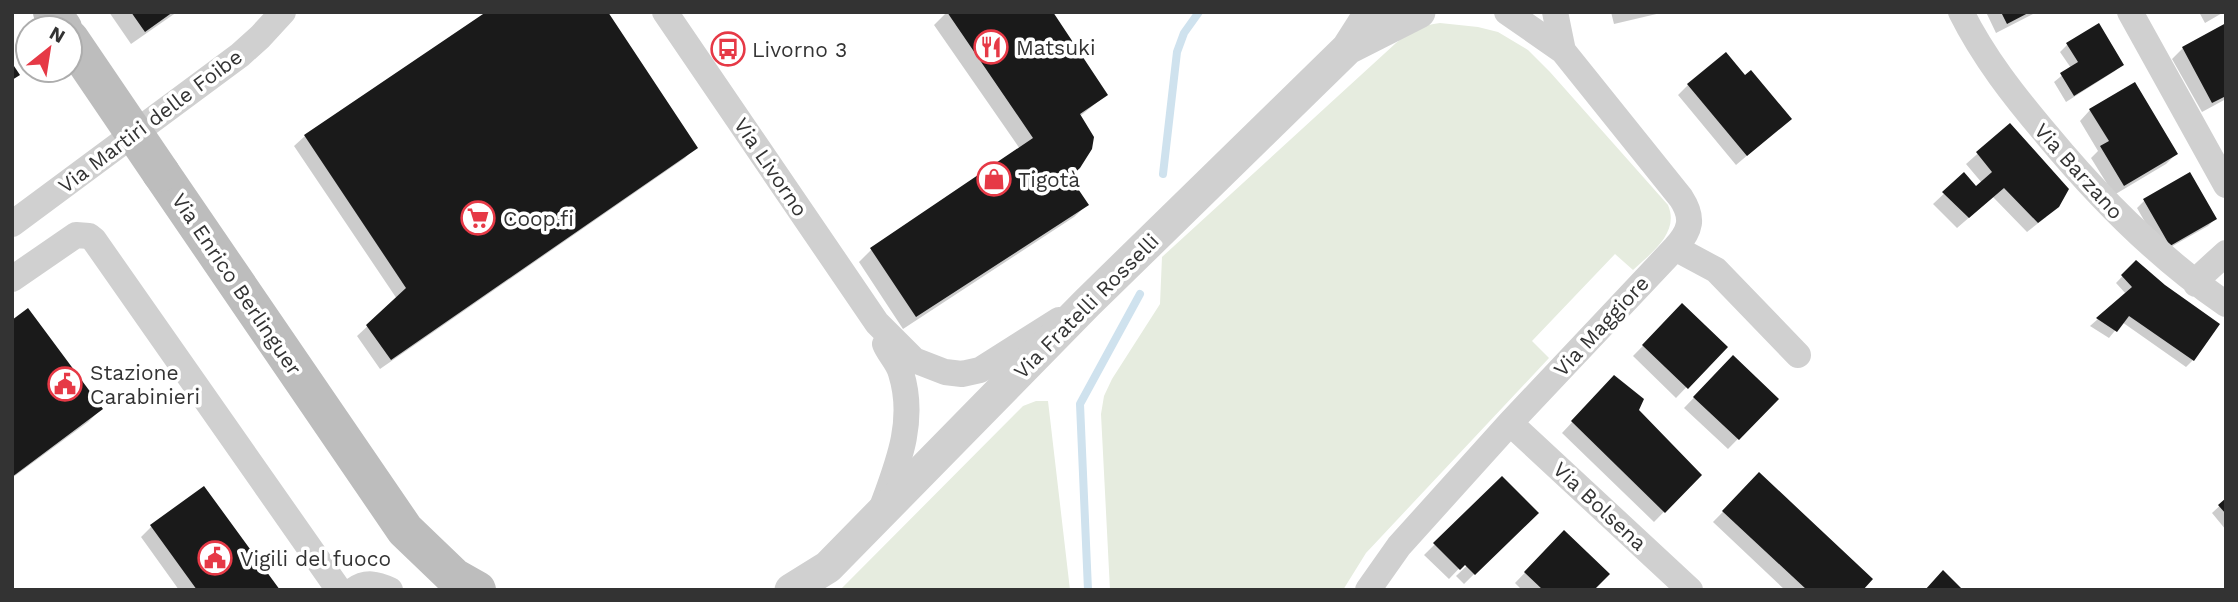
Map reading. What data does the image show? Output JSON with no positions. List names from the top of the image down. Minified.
{"streets":{"main road":["Via Enrico Berlinguer"],"street":["Via Martiri delle Foibe","Via Livorno","Via Barzano","Via Fratelli Rosselli","Via Maggiore","Via Bolsena"]},"crossings":[["Via Livorno","Via Fratelli Rosselli"],["Via Maggiore","Via Bolsena"]],"places":{"restaurant":["Matsuki"],"bus stop":["Livorno 3"],"shop":["Tigotà"],"supermarket":["Coop.fi"],"public building":["Stazione Carabinieri","Vigili del fuoco"]},"north":"top right"}
